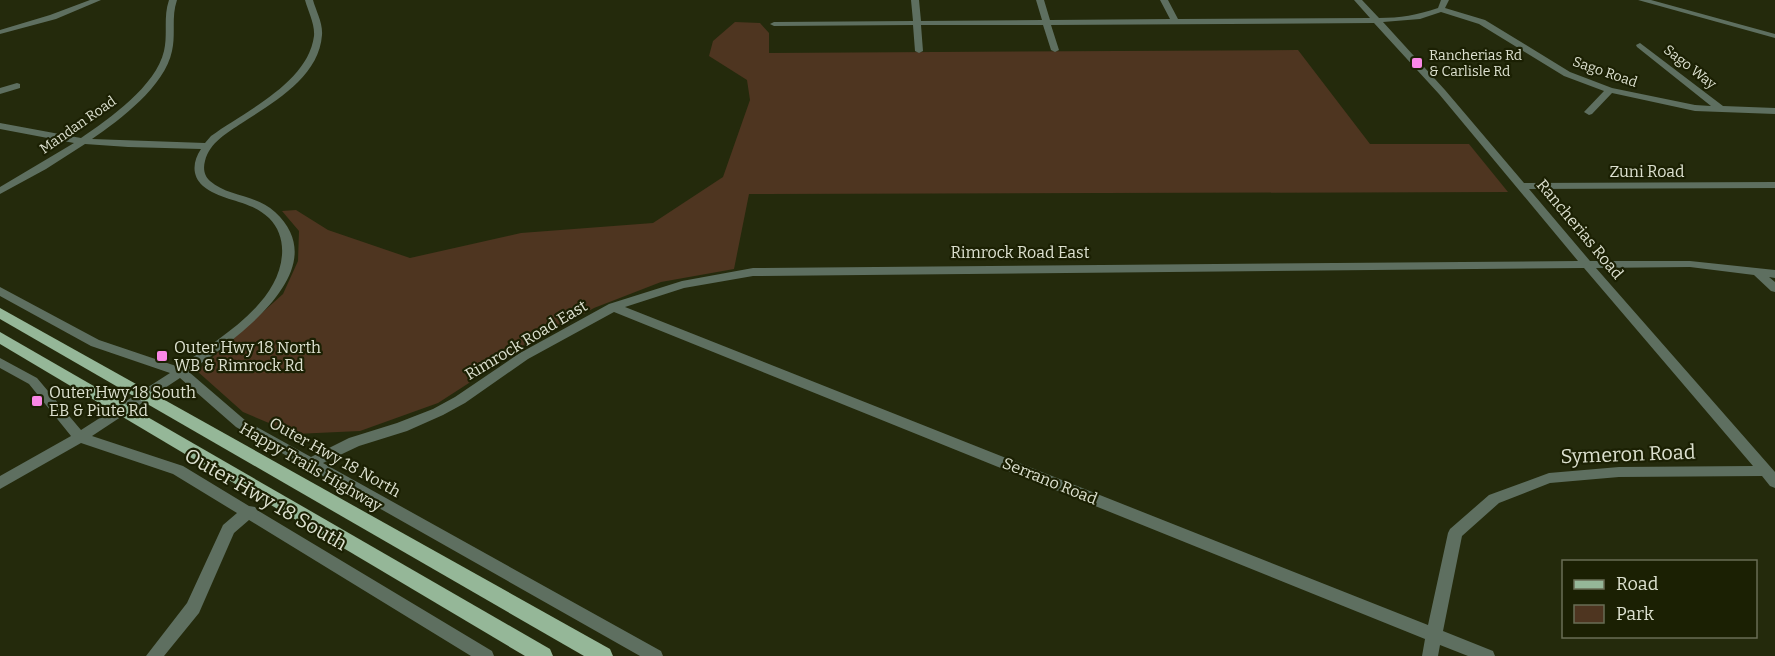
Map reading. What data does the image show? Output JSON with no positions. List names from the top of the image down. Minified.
{"streets":{"main road":["Happy Trails Highway"],"street":["Sago Way","Sago Road","Mandan Road","Zuni Road","Rancherias Road","Rimrock Road East","Symeron Road","Outer Hwy 18 North","Serrano Road","Outer Hwy 18 South"]},"crossings":[["Sago Way","Sago Road"],["Zuni Road","Rancherias Road"],["Rancherias Road","Rimrock Road East"],["Rancherias Road","Symeron Road"],["Rimrock Road East","Outer Hwy 18 North"],["Rimrock Road East","Serrano Road"],["Symeron Road","Serrano Road"]],"places":{"transit":["Rancherias Rd & Carlisle Rd","Outer Hwy 18 North WB & Rimrock Rd","Outer Hwy 18 South EB & Piute Rd"]},"legend":["Road","Park"]}
